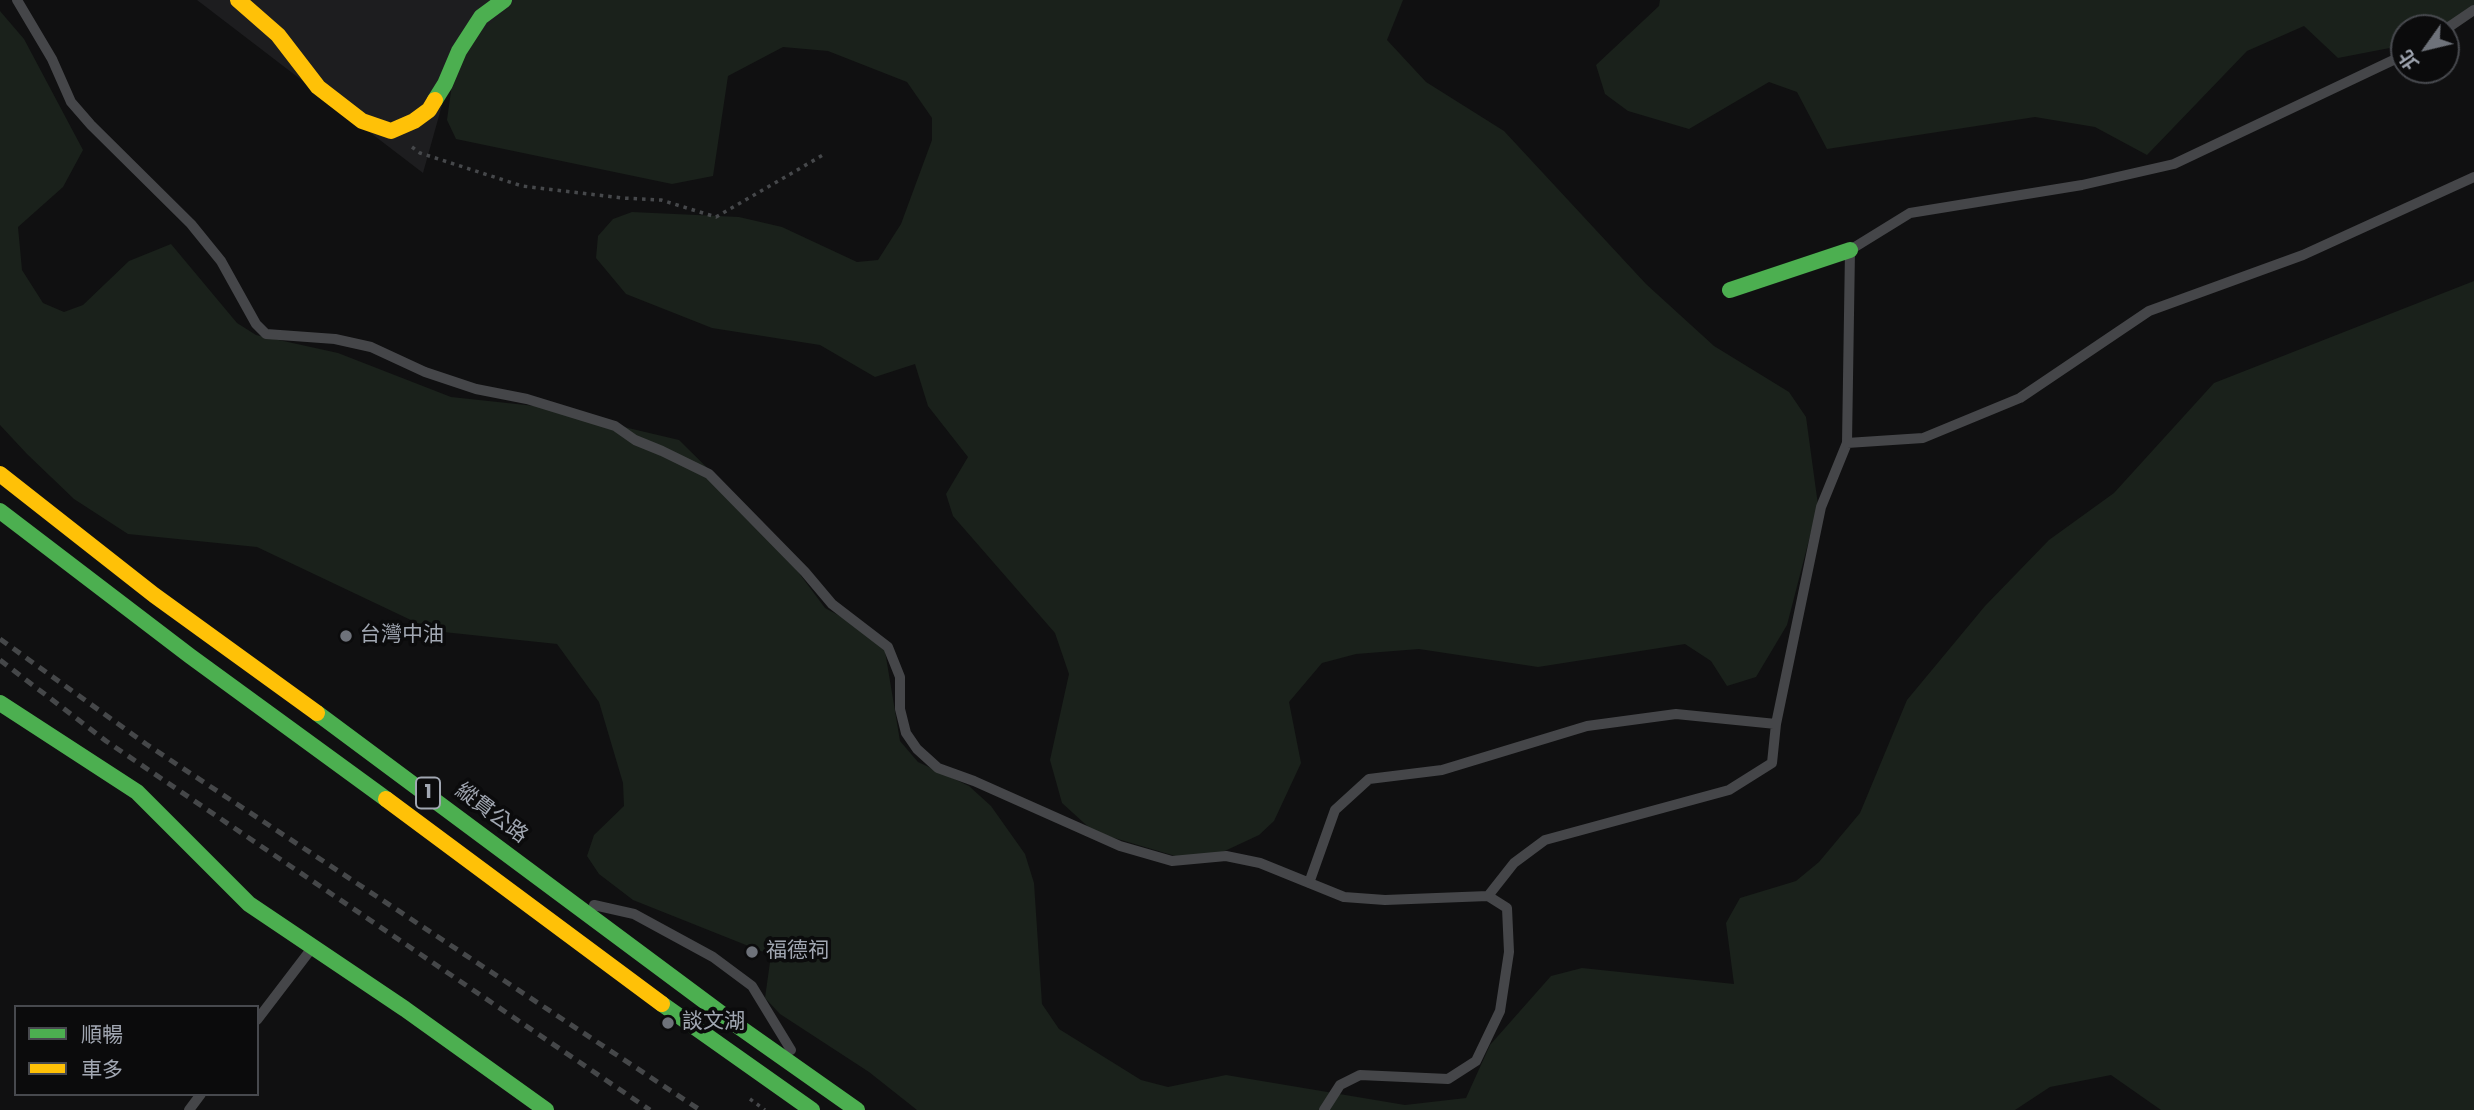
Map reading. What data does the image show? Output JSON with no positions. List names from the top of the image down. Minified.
{"streets":{"main road":["1","縱貫公路"]},"places":["台灣中油","福德祠","談文湖"],"legend":["順暢","車多"],"north":"bottom left"}
